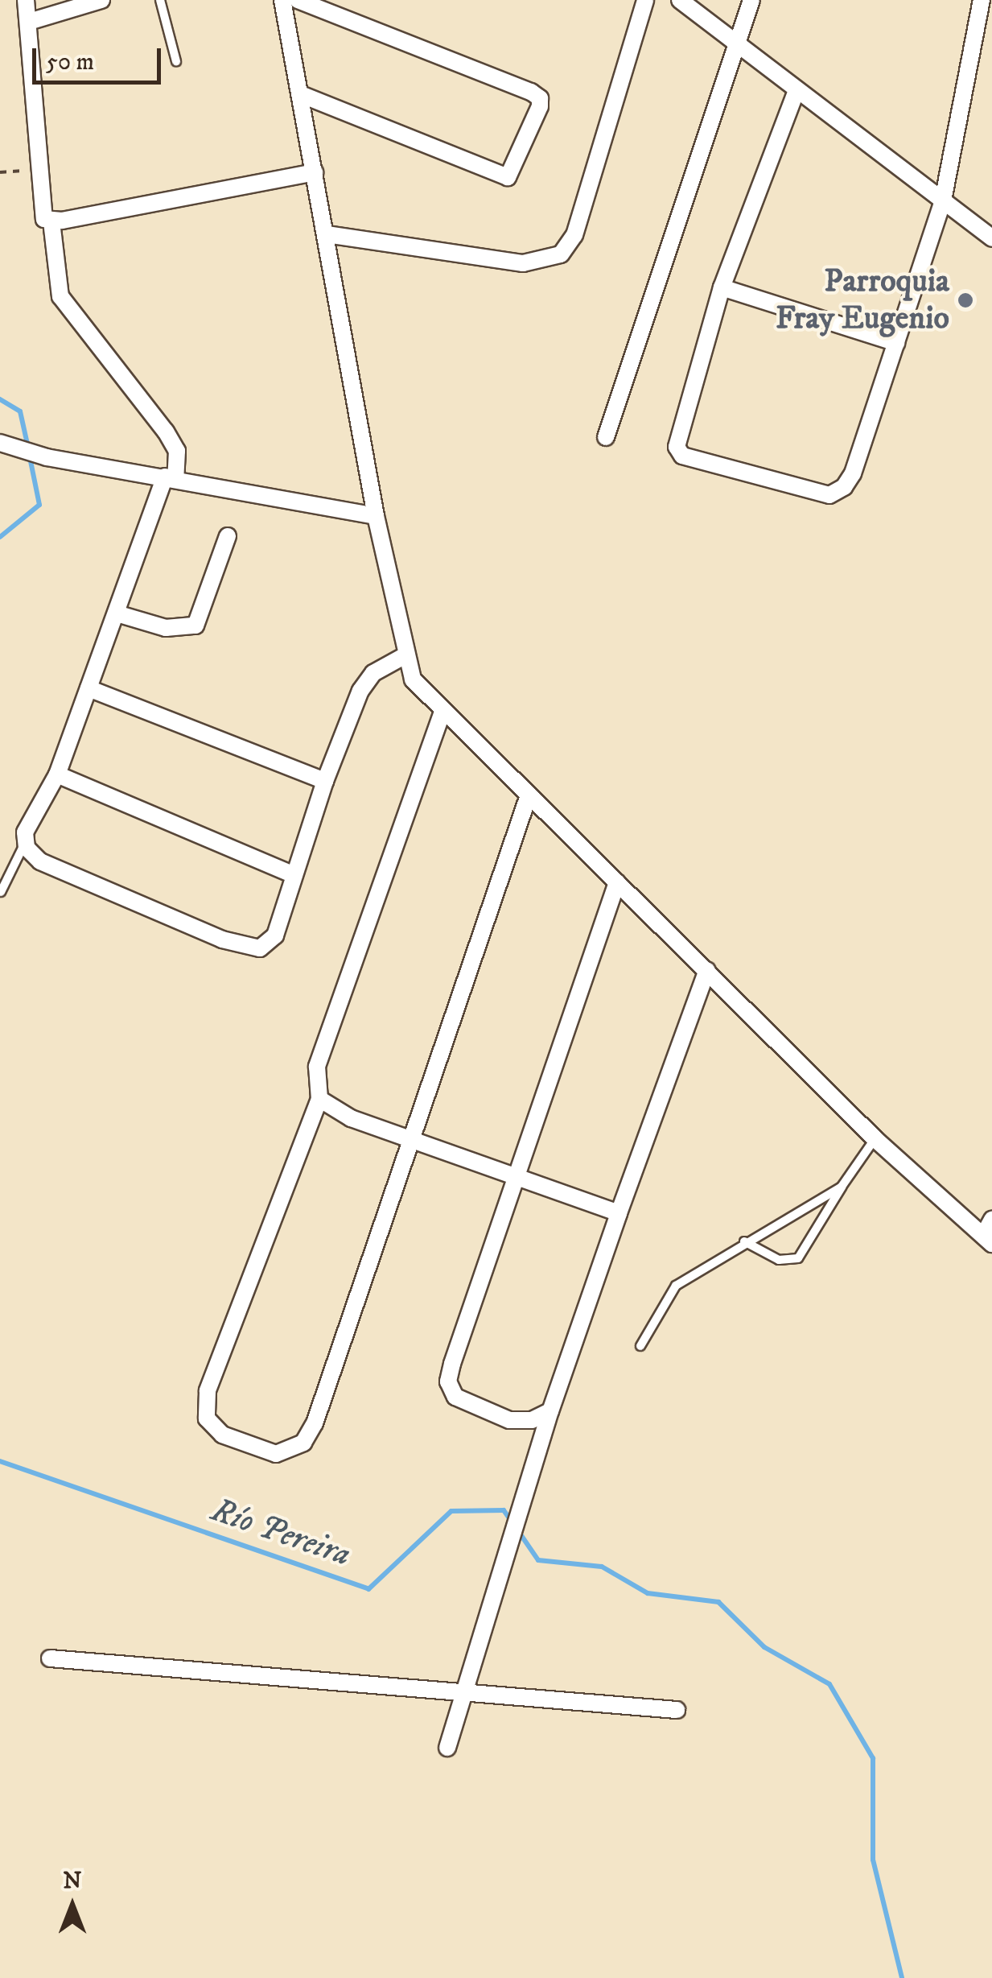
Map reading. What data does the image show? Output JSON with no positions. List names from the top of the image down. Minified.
{"water":["Río Pereira"],"places":["Parroquia Fray Eugenio"],"scale_bar":"50 m","north":"top"}
